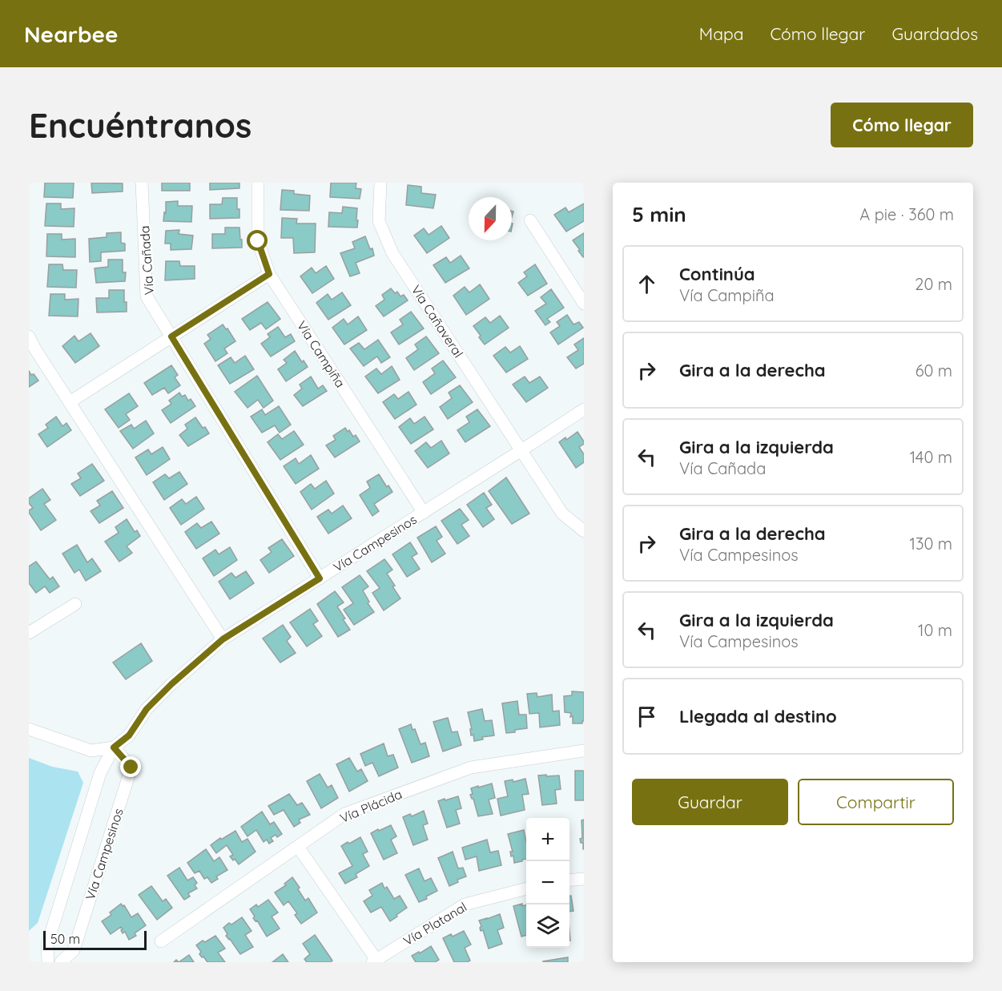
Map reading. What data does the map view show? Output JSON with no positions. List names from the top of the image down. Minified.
{"streets":{"street":["Vía Cañada","Vía Cañaveral","Vía Campiña","Vía Campesinos","Vía Plácida","Vía Platanal"]},"crossings":[["Vía Cañada","Vía Campesinos"],["Vía Cañaveral","Vía Campesinos"],["Vía Campiña","Vía Campesinos"]],"scale_bar":"50 m","north":"bottom","page":{"header":"Nearbee","nav":["Mapa","Cómo llegar","Guardados"],"buttons":["Cómo llegar",["Guardar","Compartir"]],"title":"Encuéntranos","heading":["5 min","A pie · 360 m"],"list":[["Continúa","Vía Campiña","20 m"],["Gira a la derecha","60 m"],["Gira a la izquierda","Vía Cañada","140 m"],["Gira a la derecha","Vía Campesinos","130 m"],["Gira a la izquierda","Vía Campesinos","10 m"],"Llegada al destino"],"map_buttons":["+","−"],"scale":"50 m"}}
